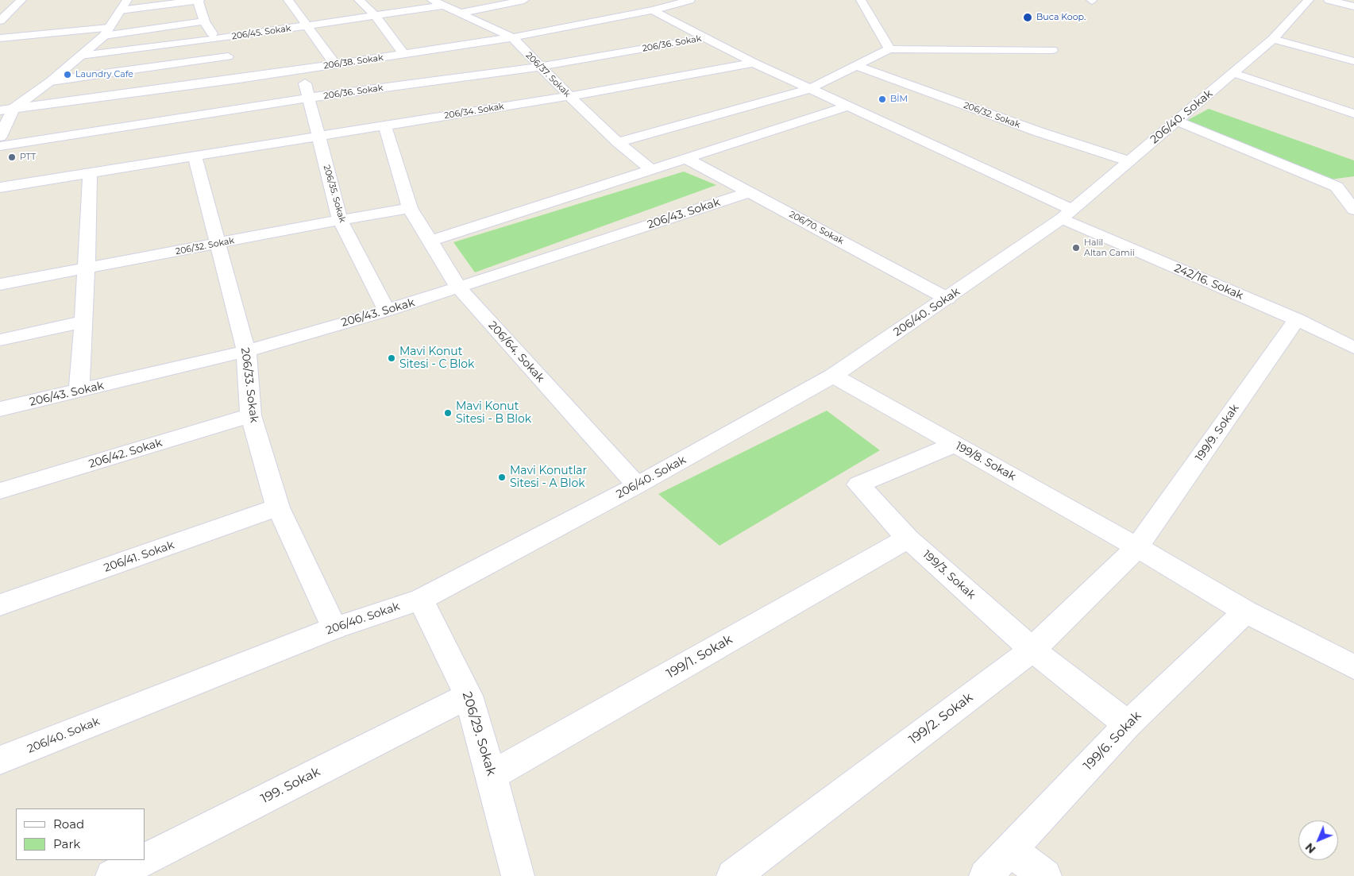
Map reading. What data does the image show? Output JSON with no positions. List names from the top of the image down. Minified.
{"streets":{"street":["206/45. Sokak","206/36. Sokak","206/38. Sokak","206/37. Sokak","206/34. Sokak","206/32. Sokak","206/40. Sokak","206/35. Sokak","206/43. Sokak","206/70. Sokak","242/16. Sokak","206/64. Sokak","206/33. Sokak","199/9. Sokak","206/42. Sokak","199/8. Sokak","206/41. Sokak","199/3. Sokak","199/1. Sokak","199/2. Sokak","206/29. Sokak","199/6. Sokak","199. Sokak"]},"crossings":[["206/45. Sokak","206/37. Sokak"],["206/36. Sokak","206/37. Sokak"],["206/36. Sokak","206/35. Sokak"],["206/36. Sokak","242/16. Sokak"],["206/38. Sokak","206/37. Sokak"],["206/38. Sokak","206/35. Sokak"],["206/38. Sokak","242/16. Sokak"],["206/37. Sokak","206/34. Sokak"],["206/34. Sokak","206/35. Sokak"],["206/34. Sokak","242/16. Sokak"],["206/34. Sokak","206/64. Sokak"],["206/34. Sokak","206/33. Sokak"],["206/32. Sokak","206/40. Sokak"],["206/32. Sokak","206/35. Sokak"],["206/32. Sokak","206/64. Sokak"],["206/32. Sokak","206/33. Sokak"],["206/40. Sokak","206/70. Sokak"],["206/40. Sokak","242/16. Sokak"],["206/40. Sokak","206/64. Sokak"],["206/40. Sokak","206/33. Sokak"],["206/40. Sokak","199/8. Sokak"],["206/40. Sokak","206/29. Sokak"],["206/35. Sokak","206/43. Sokak"],["206/43. Sokak","206/70. Sokak"],["206/43. Sokak","206/64. Sokak"],["206/43. Sokak","206/33. Sokak"],["242/16. Sokak","199/9. Sokak"],["206/33. Sokak","206/42. Sokak"],["206/33. Sokak","206/41. Sokak"],["199/9. Sokak","199/8. Sokak"],["199/9. Sokak","199/2. Sokak"],["199/8. Sokak","199/3. Sokak"],["199/8. Sokak","199/2. Sokak"],["199/8. Sokak","199/6. Sokak"],["199/3. Sokak","199/1. Sokak"],["199/3. Sokak","199/2. Sokak"],["199/3. Sokak","199/6. Sokak"],["199/1. Sokak","206/29. Sokak"],["206/29. Sokak","199. Sokak"]],"places":["Buca Koop.","Laundry Cafe","BİM","PTT","Halil Altan Camii","Mavi Konut Sitesi - C Blok","Mavi Konut Sitesi - B Blok","Mavi Konutlar Sitesi - A Blok"],"legend":["Road","Park"],"north":"bottom left"}
